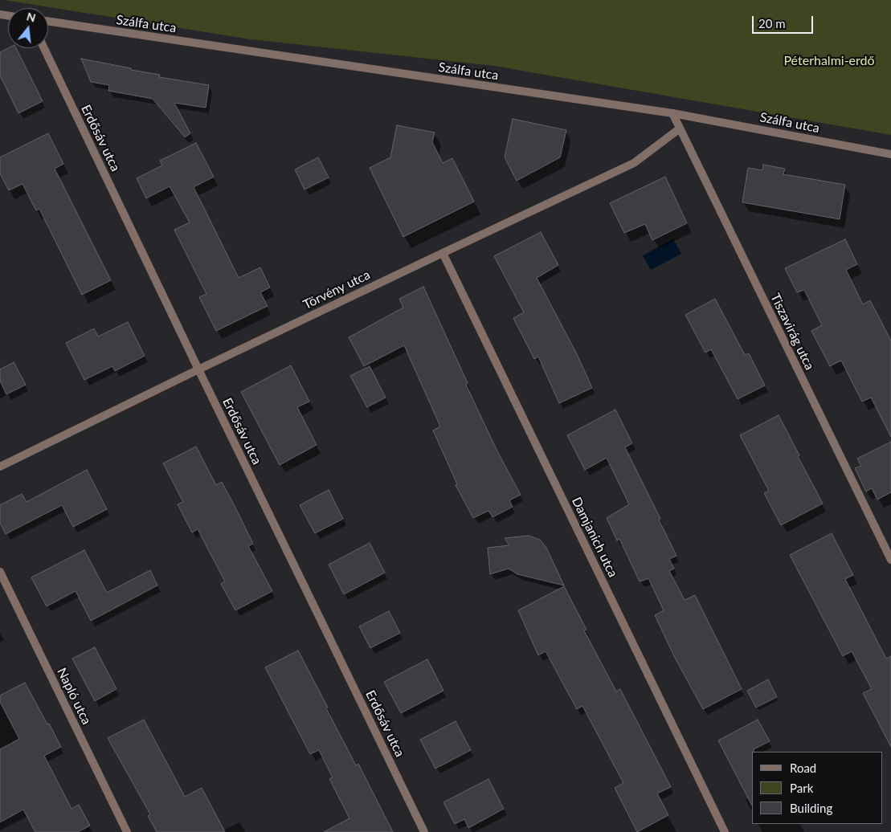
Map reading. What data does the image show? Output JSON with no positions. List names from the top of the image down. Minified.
{"streets":{"street":["Szálfa utca","Erdősáv utca","Törvény utca","Tiszavirág utca","Damjanich utca","Napló utca"]},"crossings":[["Szálfa utca","Tiszavirág utca"],["Erdősáv utca","Törvény utca"],["Törvény utca","Tiszavirág utca"],["Törvény utca","Damjanich utca"]],"parks":["Péterhalmi-erdő"],"legend":["Road","Park","Building"],"scale_bar":"20 m","north":"top"}
